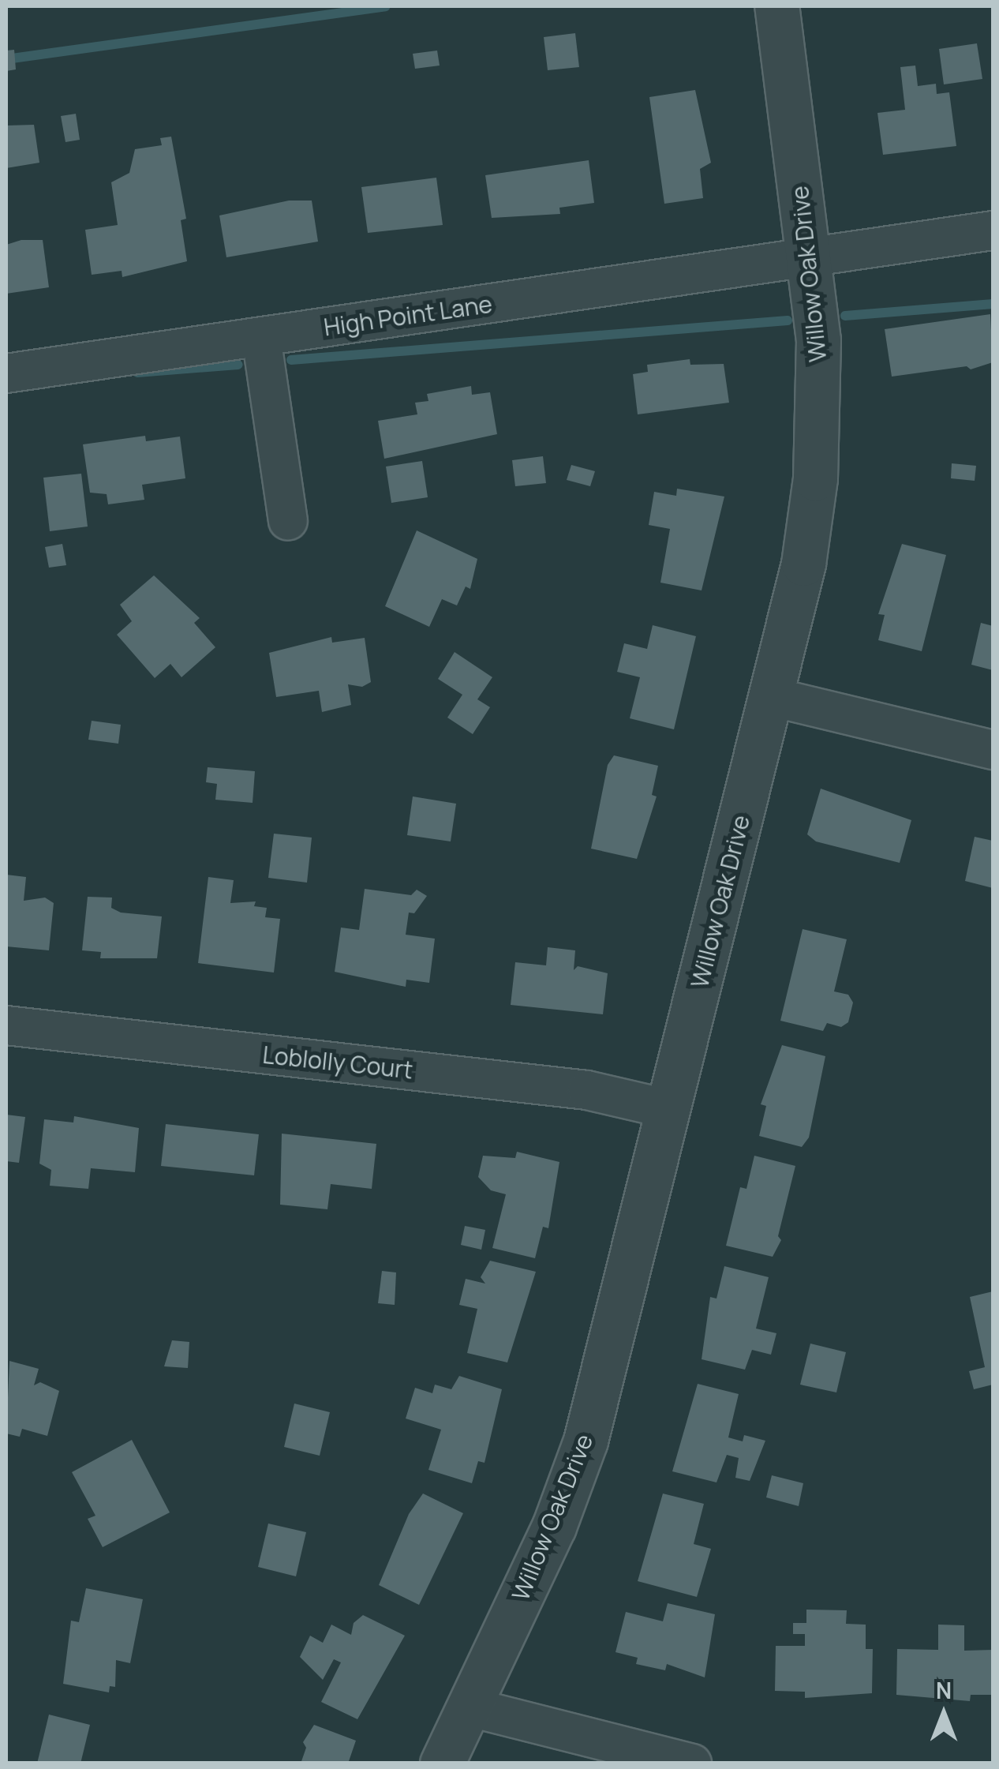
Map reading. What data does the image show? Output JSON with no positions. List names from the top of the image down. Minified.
{"streets":{"street":["Willow Oak Drive","High Point Lane","Loblolly Court"]},"crossings":[["Willow Oak Drive","High Point Lane"],["Willow Oak Drive","Loblolly Court"]],"north":"top"}
